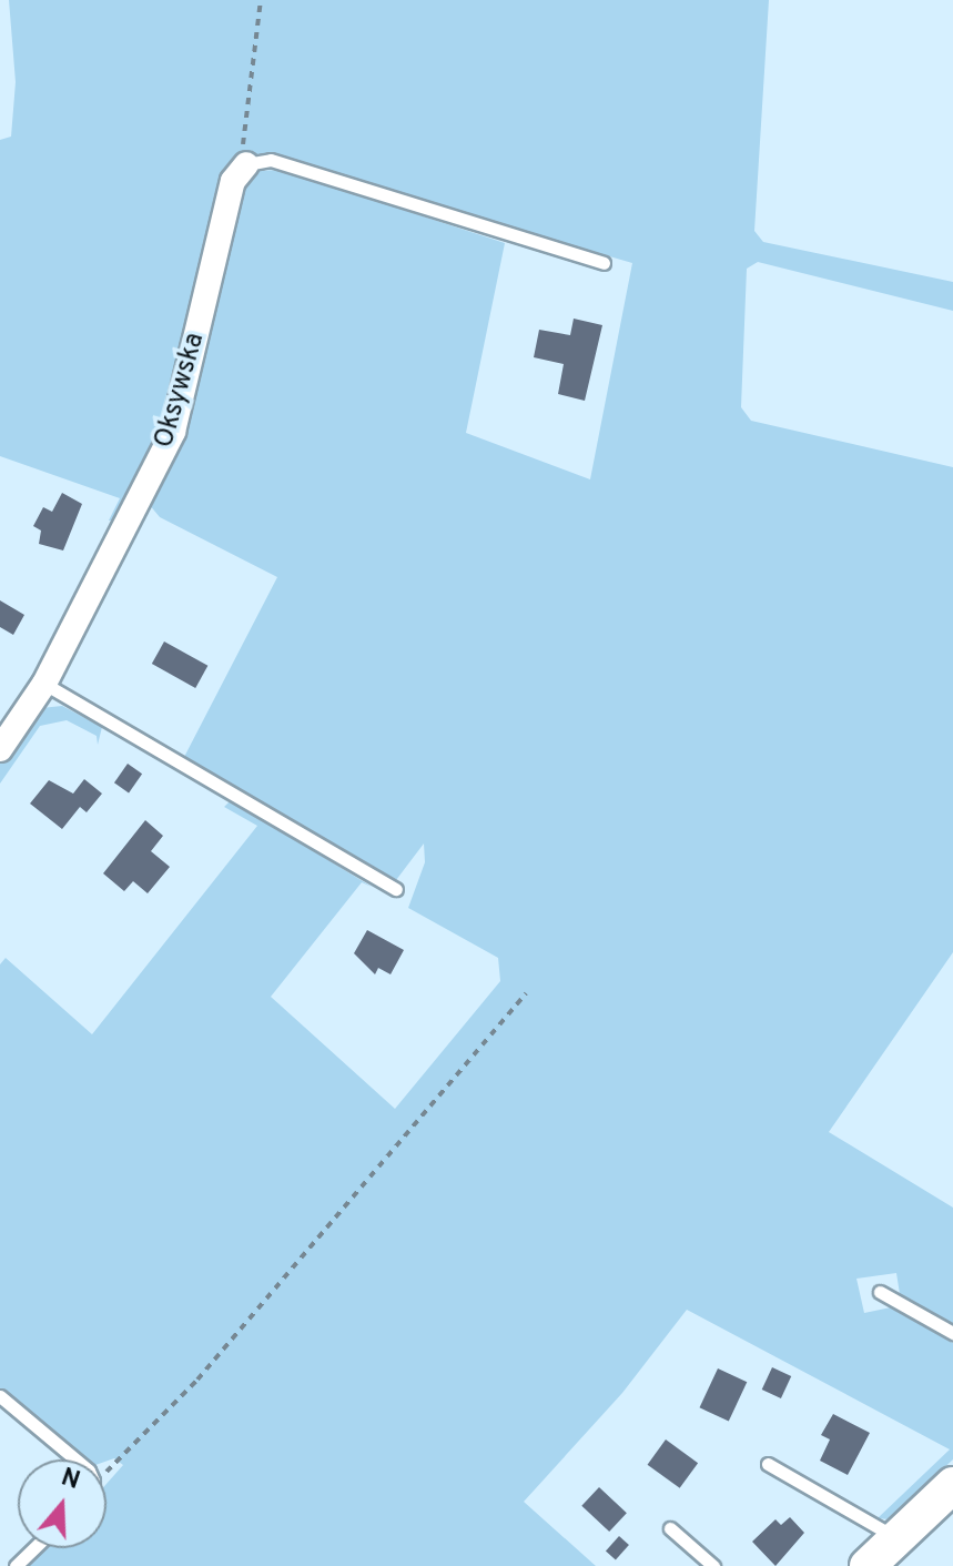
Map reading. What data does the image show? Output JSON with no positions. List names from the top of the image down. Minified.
{"streets":{"street":["Oksywska"]},"north":"top"}
